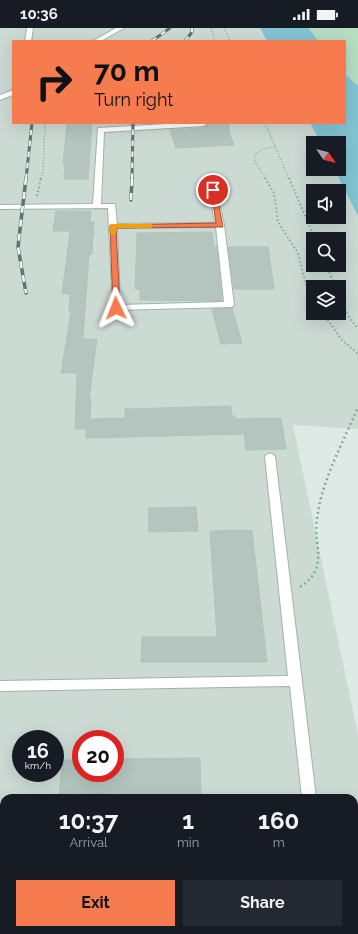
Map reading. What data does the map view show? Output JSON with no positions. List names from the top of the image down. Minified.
{"north":"bottom right","page":{"status":"10:36","turn":["70 m","Turn right"],"speed":"16 km/h","limit":"20","eta":["10:37","Arrival","1","min","160","m"],"buttons":["Exit","Share"]}}
